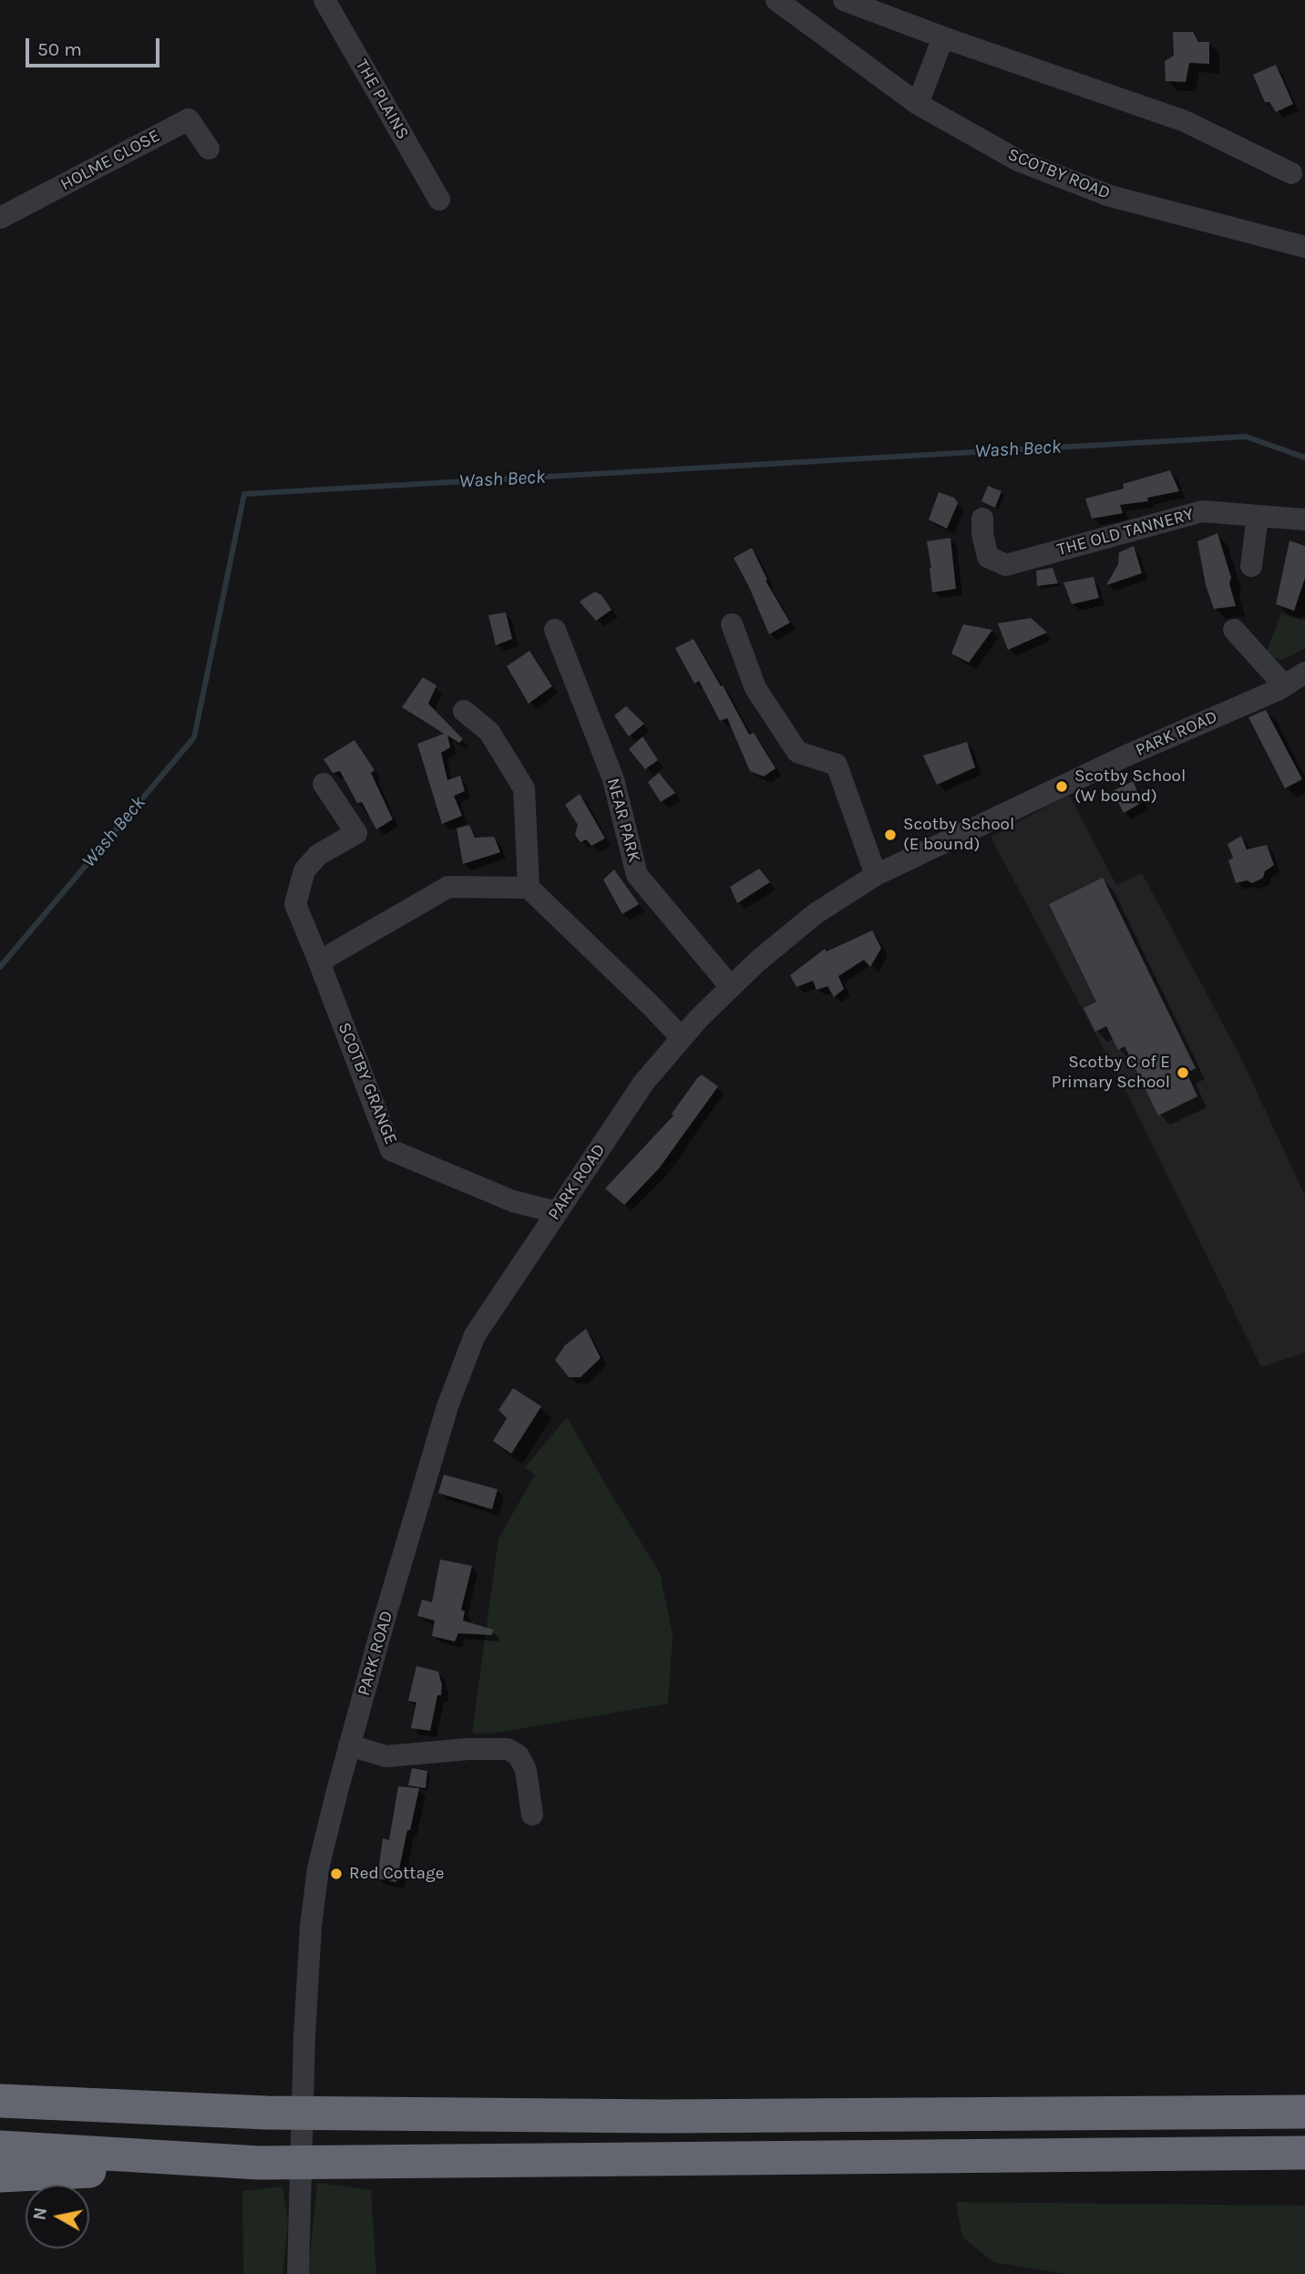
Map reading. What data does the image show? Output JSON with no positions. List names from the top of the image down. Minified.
{"streets":{"street":["THE PLAINS","HOLME CLOSE","SCOTBY ROAD","THE OLD TANNERY","PARK ROAD","NEAR PARK","SCOTBY GRANGE"]},"crossings":[["PARK ROAD","NEAR PARK"],["PARK ROAD","SCOTBY GRANGE"]],"water":["Wash Beck"],"places":["Scotby School (W bound)","Scotby School (E bound)","Scotby C of E Primary School","Red Cottage"],"scale_bar":"50 m","north":"left"}
